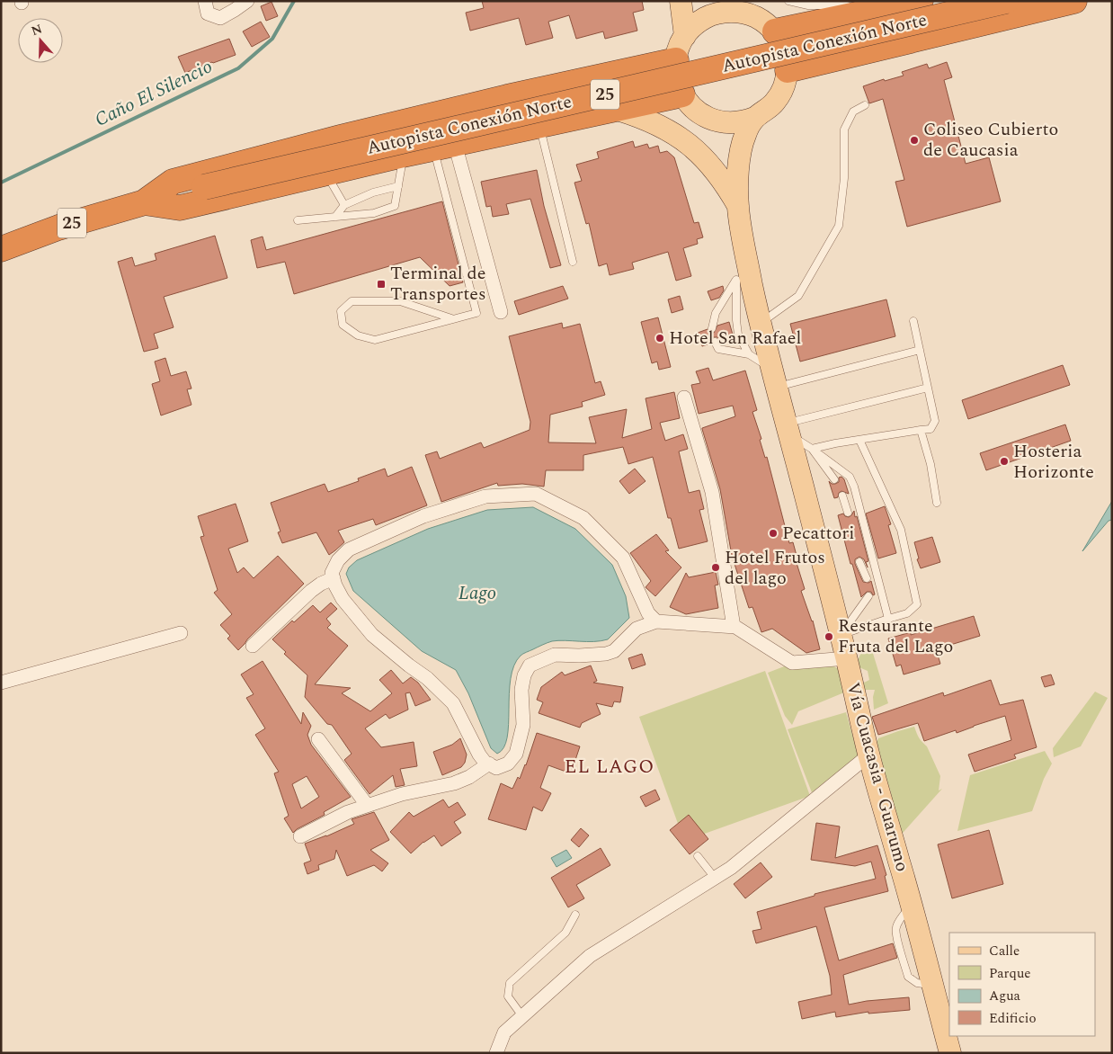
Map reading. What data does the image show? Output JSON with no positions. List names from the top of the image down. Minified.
{"streets":{"highway":["Autopista Conexión Norte","25"],"main road":["Vía Cuacasia - Guarumo"]},"crossings":[["Autopista Conexión Norte","25"]],"districts":["EL LAGO"],"water":["Caño El Silencio","Lago"],"places":{"other":["Coliseo Cubierto de Caucasia","Hotel San Rafael","Hosteria Horizonte","Pecattori","Hotel Frutos del lago","Restaurante Fruta del Lago"],"transit":["Terminal de Transportes"]},"legend":["Calle","Parque","Agua","Edificio"],"north":"top"}
